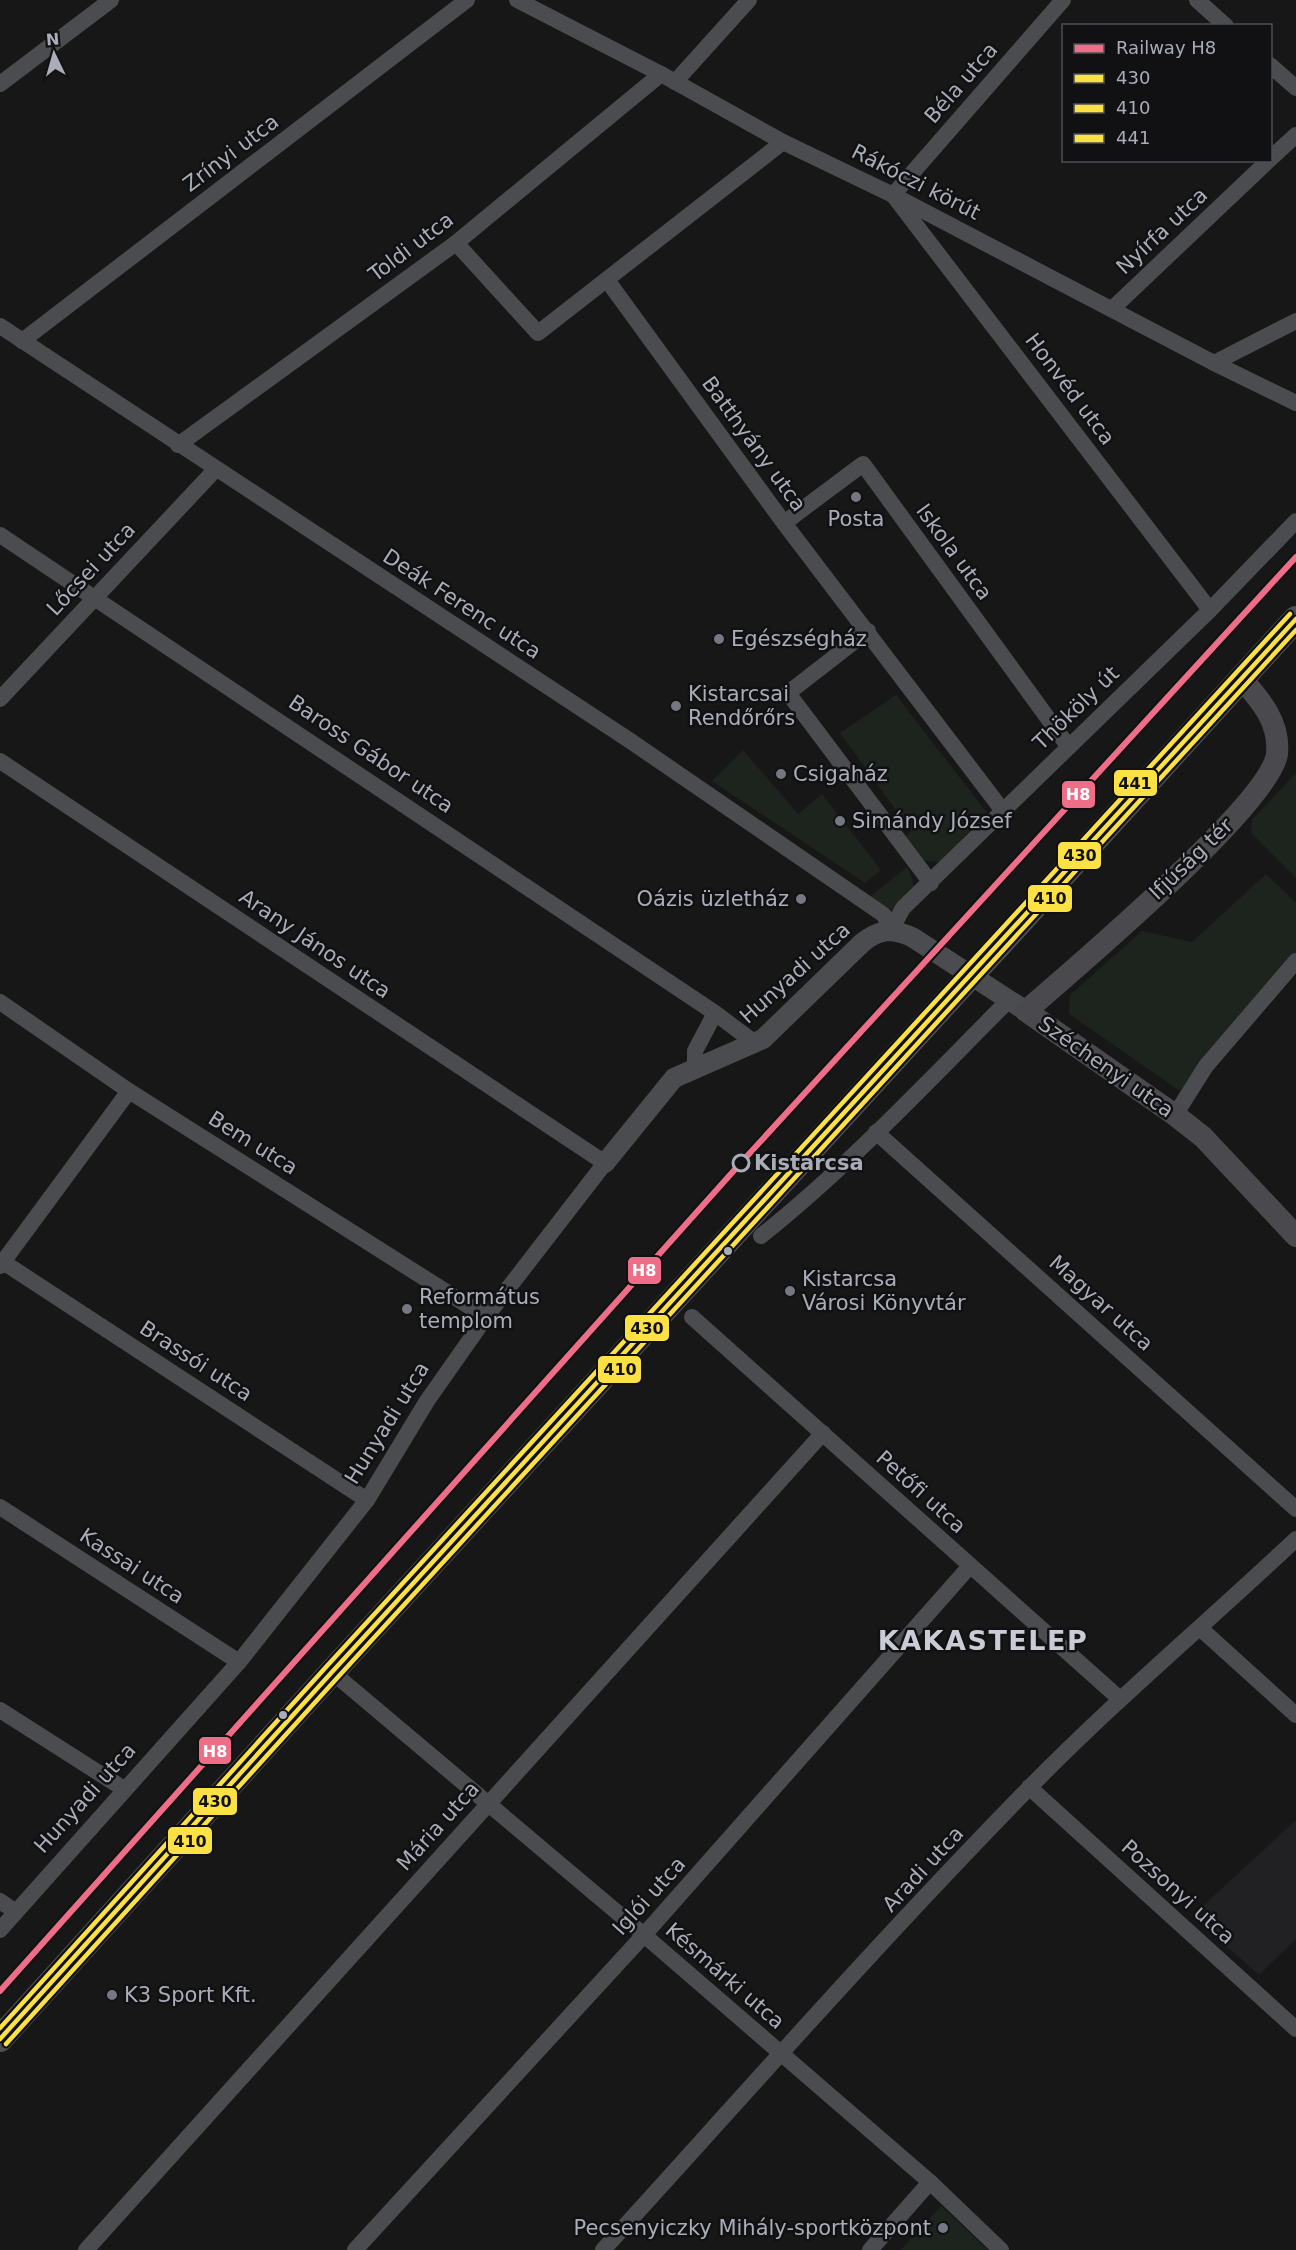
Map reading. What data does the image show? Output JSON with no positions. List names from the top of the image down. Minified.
{"streets":{"main road":["Ifjúság tér","Széchenyi utca"],"street":["Béla utca","Zrínyi utca","Rákóczi körút","Nyírfa utca","Toldi utca","Honvéd utca","Batthyány utca","Iskola utca","Lőcsei utca","Deák Ferenc utca","Thököly út","Baross Gábor utca","Arany János utca","Hunyadi utca","Bem utca","Magyar utca","Brassói utca","Petőfi utca","Kassai utca","Mária utca","Aradi utca","Pozsonyi utca","Iglói utca","Késmárki utca"]},"crossings":[["Béla utca","Rákóczi körút"],["Béla utca","Honvéd utca"],["Zrínyi utca","Deák Ferenc utca"],["Rákóczi körút","Nyírfa utca"],["Rákóczi körút","Toldi utca"],["Rákóczi körút","Honvéd utca"],["Toldi utca","Deák Ferenc utca"],["Honvéd utca","Thököly út"],["Batthyány utca","Iskola utca"],["Batthyány utca","Thököly út"],["Iskola utca","Thököly út"],["Lőcsei utca","Deák Ferenc utca"],["Lőcsei utca","Baross Gábor utca"],["Deák Ferenc utca","Thököly út"],["Deák Ferenc utca","Hunyadi utca"],["Deák Ferenc utca","Széchenyi utca"],["Thököly út","Hunyadi utca"],["Thököly út","Széchenyi utca"],["Baross Gábor utca","Hunyadi utca"],["Ifjúság tér","Széchenyi utca"],["Arany János utca","Hunyadi utca"],["Hunyadi utca","Széchenyi utca"],["Hunyadi utca","Bem utca"],["Hunyadi utca","Brassói utca"],["Hunyadi utca","Kassai utca"],["Petőfi utca","Mária utca"],["Petőfi utca","Aradi utca"],["Petőfi utca","Iglói utca"],["Mária utca","Késmárki utca"],["Aradi utca","Pozsonyi utca"],["Aradi utca","Késmárki utca"],["Iglói utca","Késmárki utca"]],"districts":["KAKASTELEP"],"places":["Posta","Egészségház","Kistarcsai Rendőrőrs","Csigaház","Simándy József","Oázis üzletház","Kistarcsa","Kistarcsa Városi Könyvtár","Református templom","K3 Sport Kft.","Pecsenyiczky Mihály-sportközpont"],"lines":["rail line H8","transit line 441","transit line 430","transit line 410"],"legend":["Railway H8","430","410","441"],"north":"top"}
